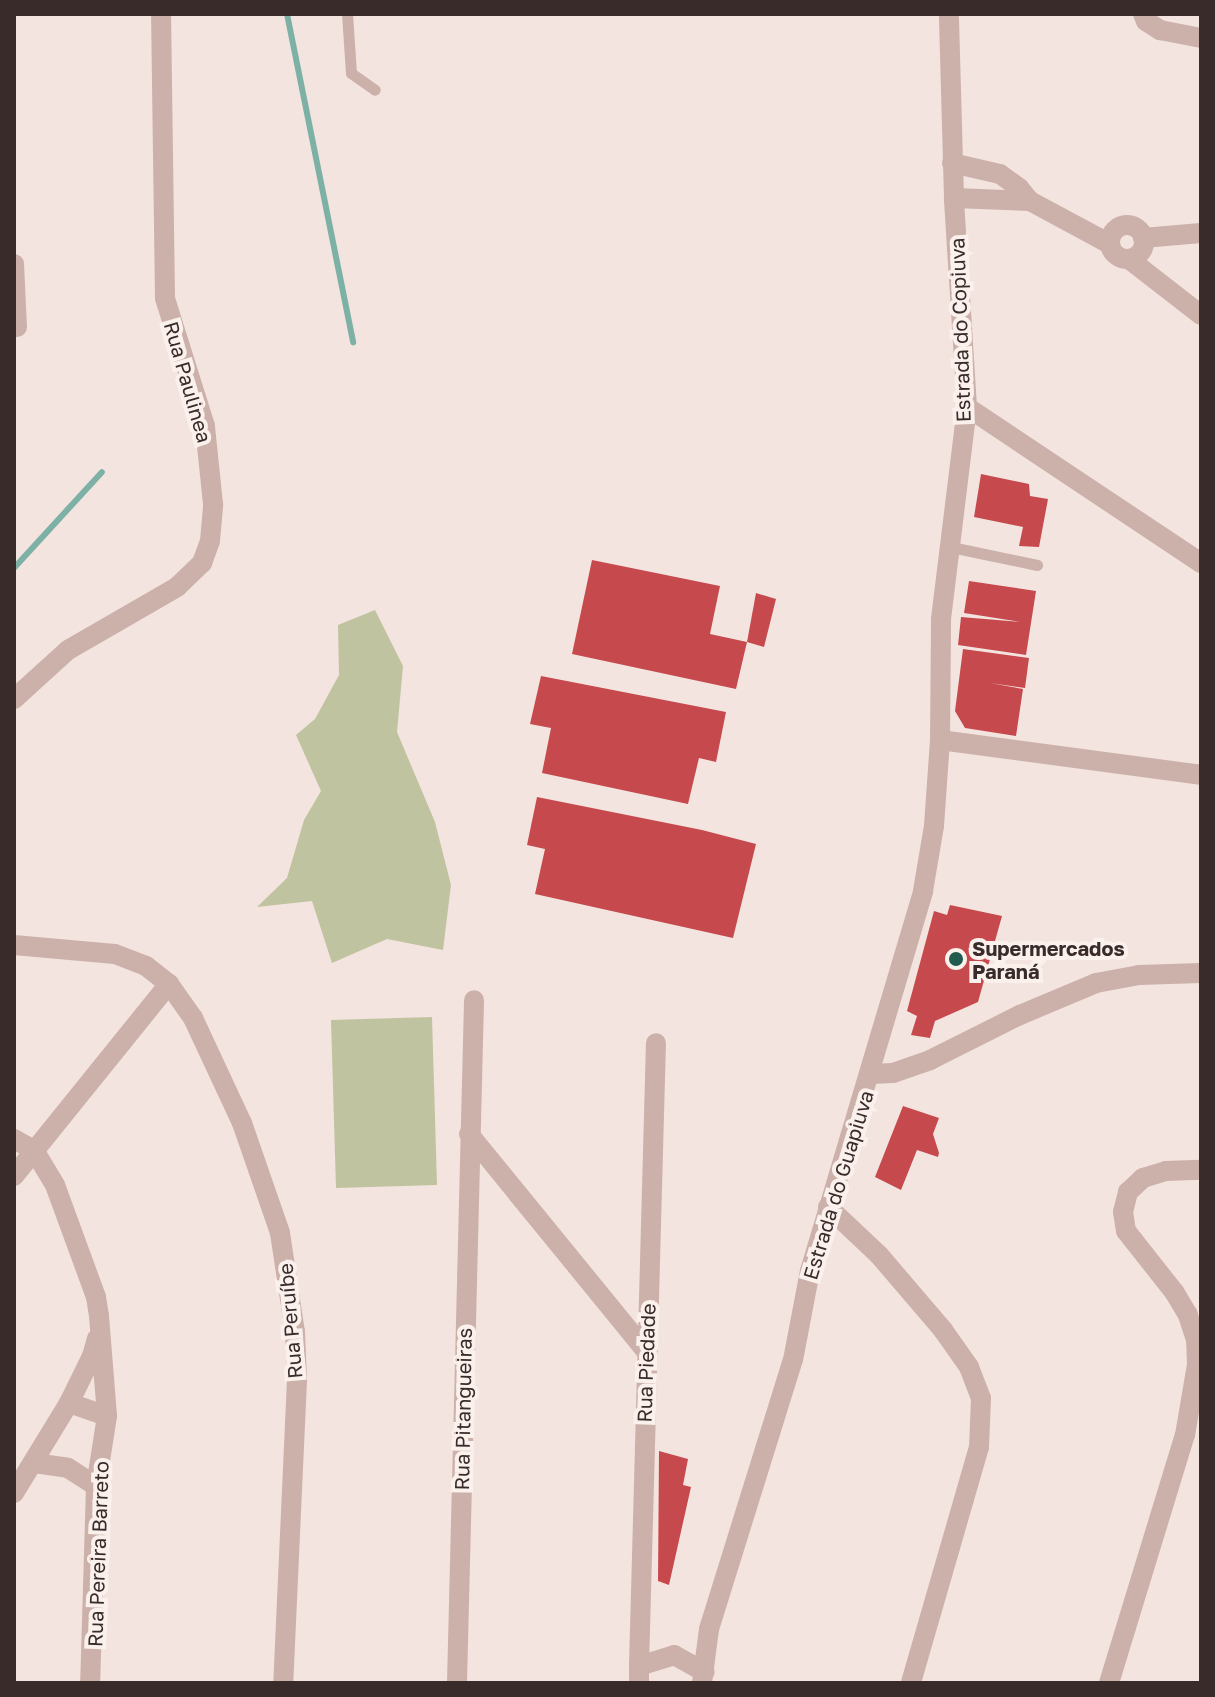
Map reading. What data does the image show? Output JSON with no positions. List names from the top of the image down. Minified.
{"streets":{"street":["Estrada do Copiuva","Rua Paulinea","Estrada do Guapiuva","Rua Peruíbe","Rua Piedade","Rua Pitangueiras","Rua Pereira Barreto"]},"crossings":[["Estrada do Copiuva","Estrada do Guapiuva"]],"places":["Supermercados Paraná"]}
